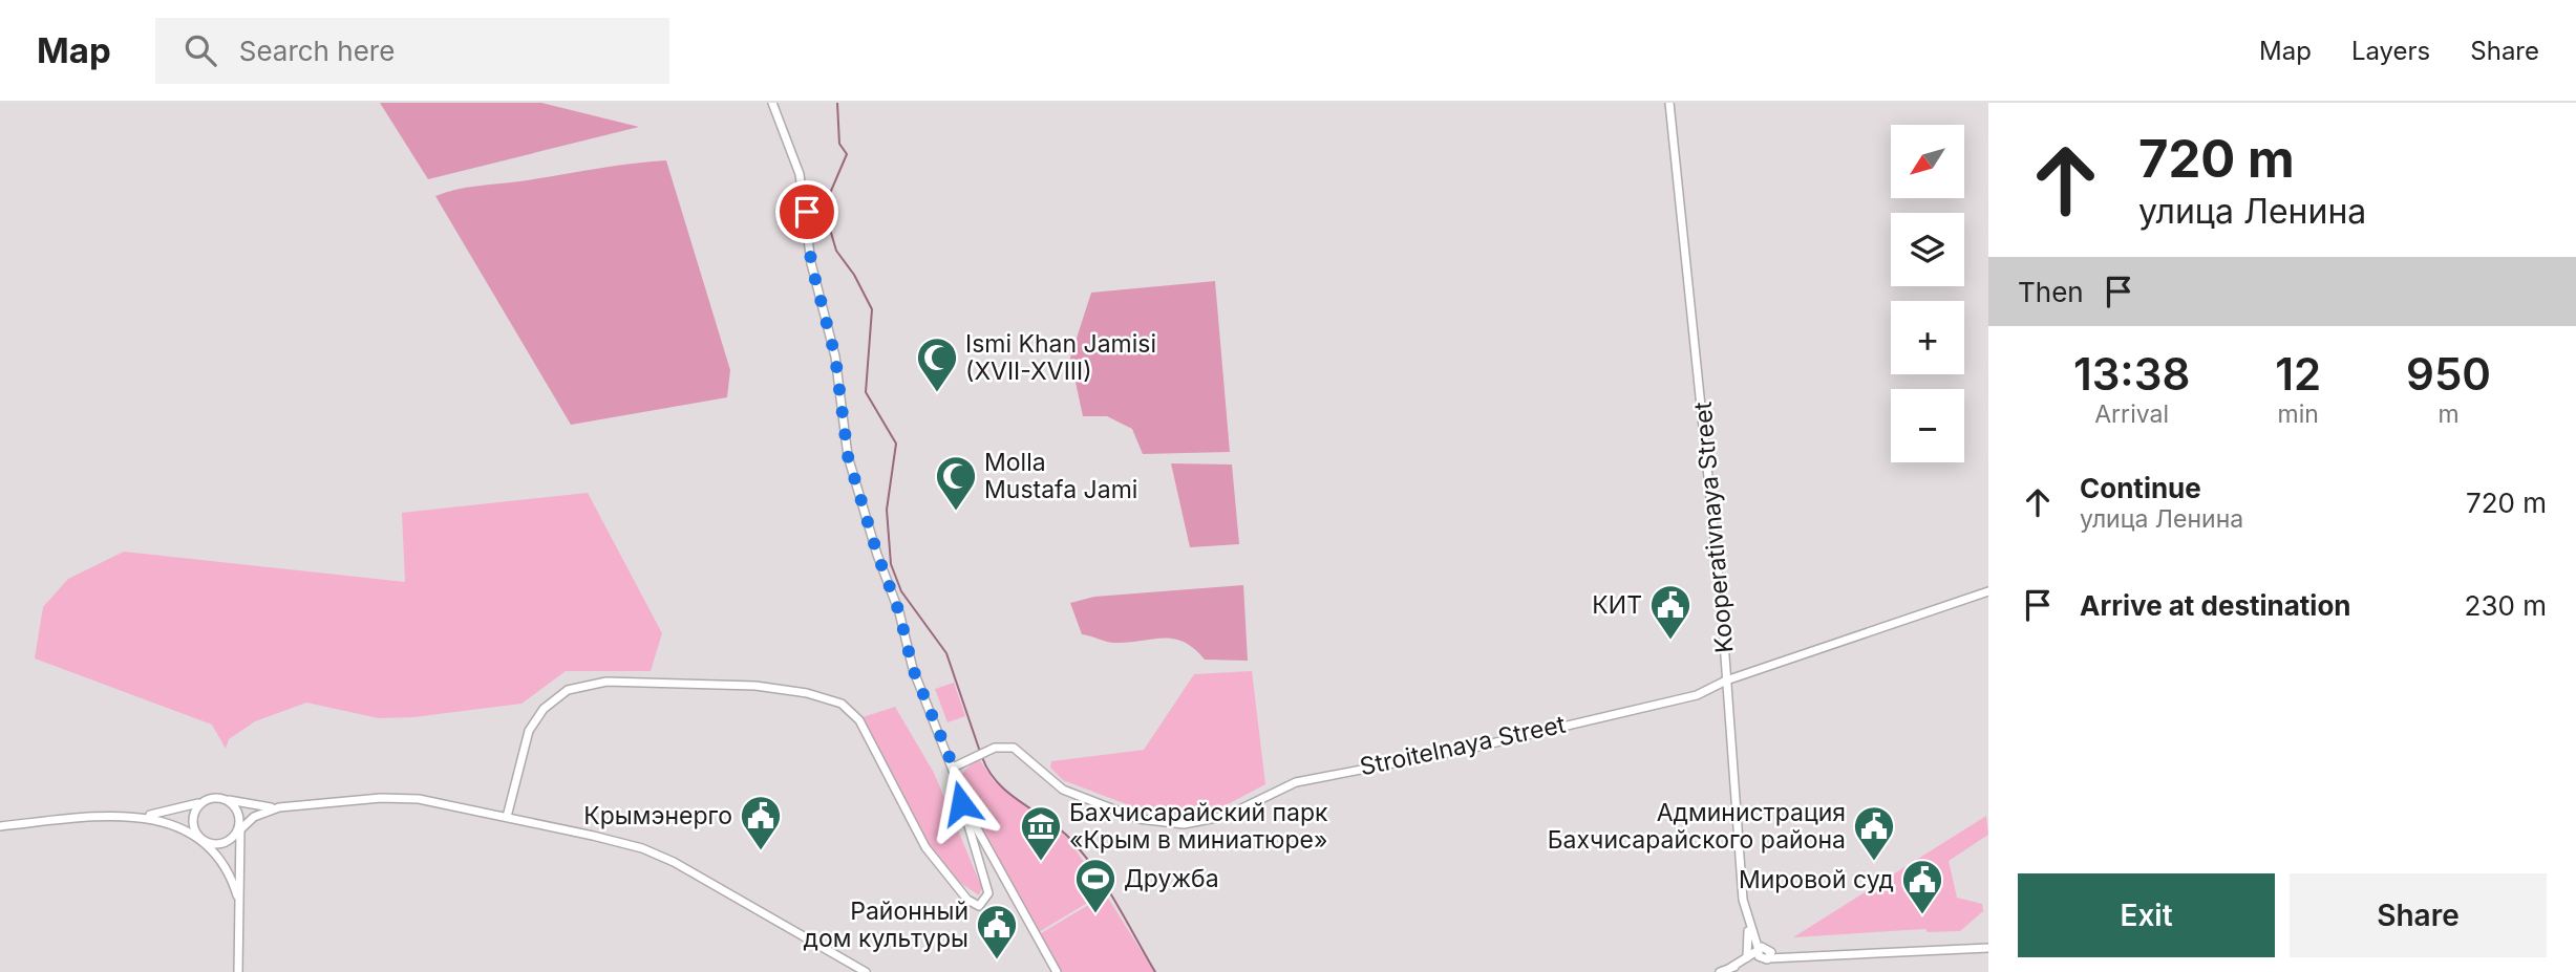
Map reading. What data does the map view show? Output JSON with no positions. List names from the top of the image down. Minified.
{"streets":{"main road":["Kooperativnaya Street","Stroitelnaya Street"]},"crossings":[["Kooperativnaya Street","Stroitelnaya Street"]],"places":{"mosque":["Ismi Khan Jamisi (XVII-XVIII)","Molla Mustafa Jami"],"public building":["КИТ","Крымэнерго","Администрация Бахчисарайского района","Мировой суд","Районный дом культуры"],"museum":["Бахчисарайский парк «Крым в миниатюре»"],"sports":["Дружба"]},"north":"bottom left","page":{"header":"Map","search":"Search here","nav":["Map","Layers","Share"],"turn":["720 m","улица Ленина"],"map_buttons":["+","−"],"then":"Then","eta":["13:38","Arrival","12","min","950","m"],"list":[{"name":"Continue","note":"улица Ленина","value":"720 m"},{"name":"Arrive at destination","value":"230 m"}],"buttons":["Exit","Share"]}}
